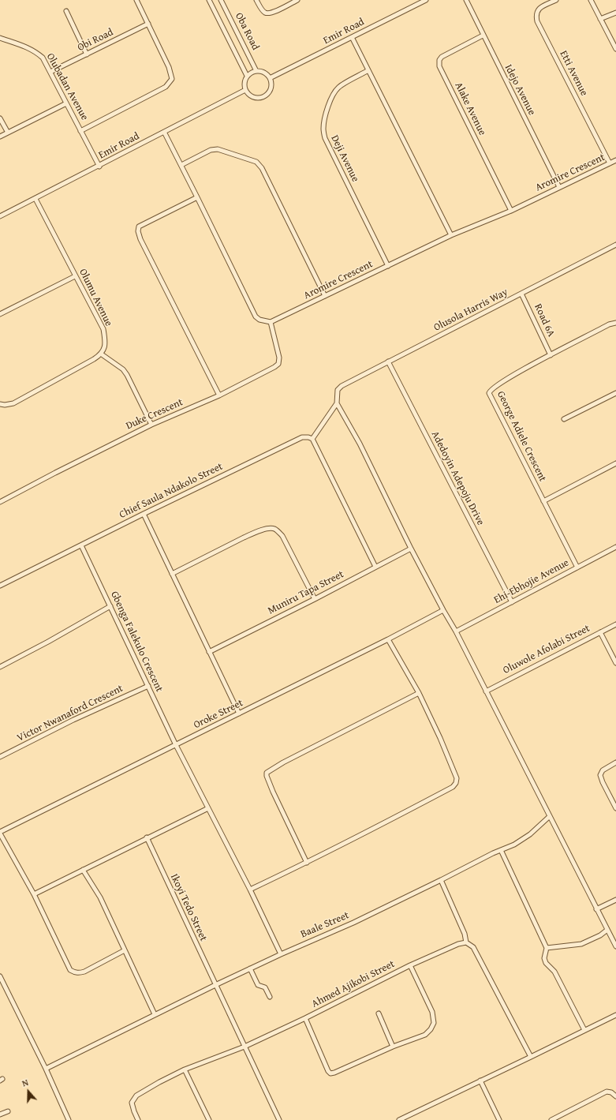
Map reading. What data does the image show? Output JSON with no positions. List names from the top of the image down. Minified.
{"streets":{"street":["Oba Road","Emir Road","Obi Road","Etti Avenue","Olubadan Avenue","Idejo Avenue","Alake Avenue","Deji Avenue","Aromire Crescent","Olumu Avenue","Olusola Harris Way","Road 6A","Duke Crescent","George Adiele Crescent","Adedoyin Adepoju Drive","Chief Saula Ndakolo Street","Ehi-Ebhojie Avenue","Muniru Tapa Street","Gbenga Falekulo Crescent","Oluwole Afolabi Street","Victor Nwanaford Crescent","Oroke Street","Ikoyi Tedo Street","Baale Street","Ahmed Ajikobi Street"]},"crossings":[["Oba Road","Emir Road"],["Emir Road","Olubadan Avenue"],["Emir Road","Olumu Avenue"],["Obi Road","Olubadan Avenue"],["Etti Avenue","Aromire Crescent"],["Idejo Avenue","Alake Avenue"],["Idejo Avenue","Aromire Crescent"],["Alake Avenue","Aromire Crescent"],["Deji Avenue","Aromire Crescent"],["Aromire Crescent","Duke Crescent"],["Olusola Harris Way","Road 6A"],["Olusola Harris Way","Adedoyin Adepoju Drive"],["Road 6A","George Adiele Crescent"],["George Adiele Crescent","Ehi-Ebhojie Avenue"],["Adedoyin Adepoju Drive","Ehi-Ebhojie Avenue"],["Chief Saula Ndakolo Street","Gbenga Falekulo Crescent"],["Gbenga Falekulo Crescent","Victor Nwanaford Crescent"],["Gbenga Falekulo Crescent","Oroke Street"],["Gbenga Falekulo Crescent","Baale Street"],["Ikoyi Tedo Street","Baale Street"],["Ikoyi Tedo Street","Ahmed Ajikobi Street"]],"north":"top"}
